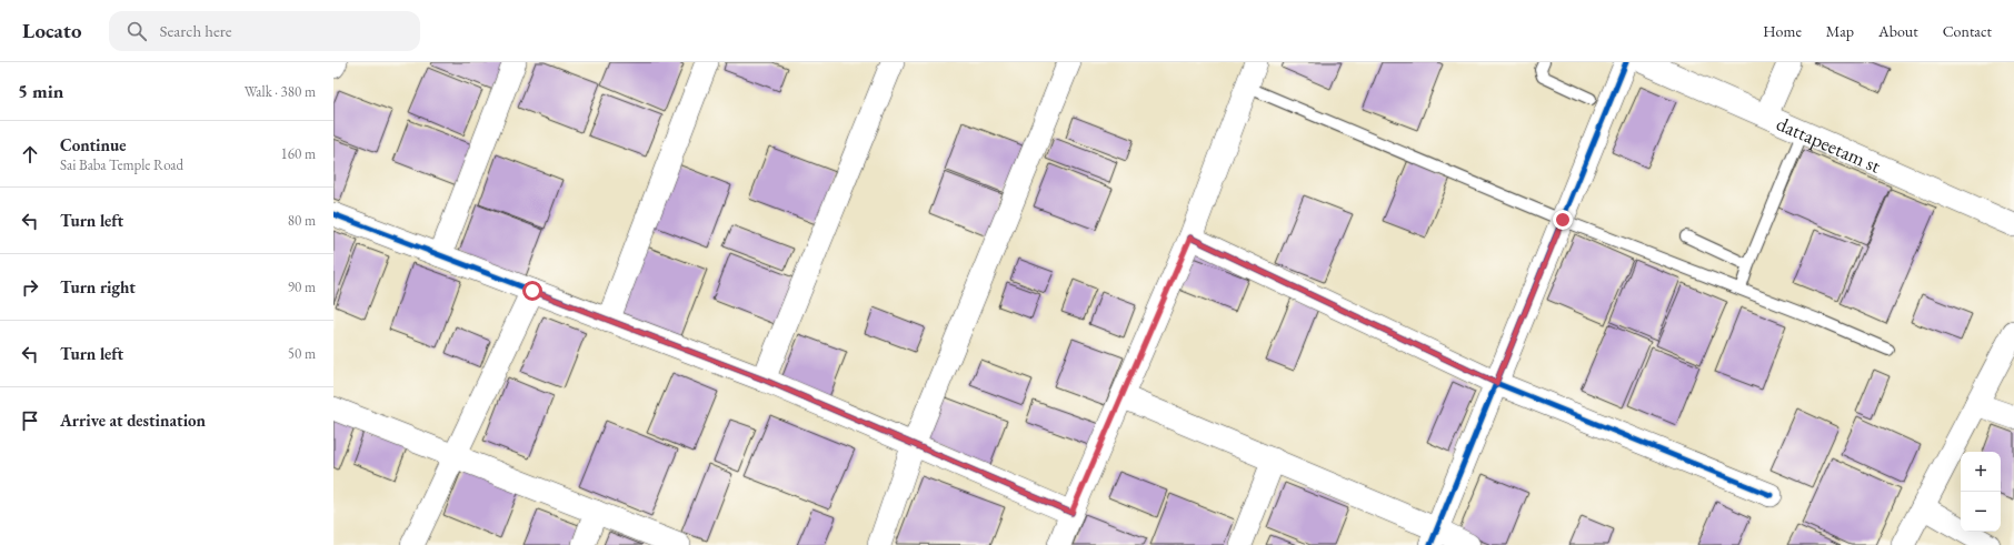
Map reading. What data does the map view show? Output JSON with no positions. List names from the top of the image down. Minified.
{"streets":{"street":["dattapeetam st"]},"page":{"header":"Locato","search":"Search here","nav":["Home","Map","About","Contact"],"heading":["5 min","Walk · 380 m"],"list":[["Continue","Sai Baba Temple Road","160 m"],["Turn left","80 m"],["Turn right","90 m"],["Turn left","50 m"],"Arrive at destination"],"map_buttons":["+","−"]}}
